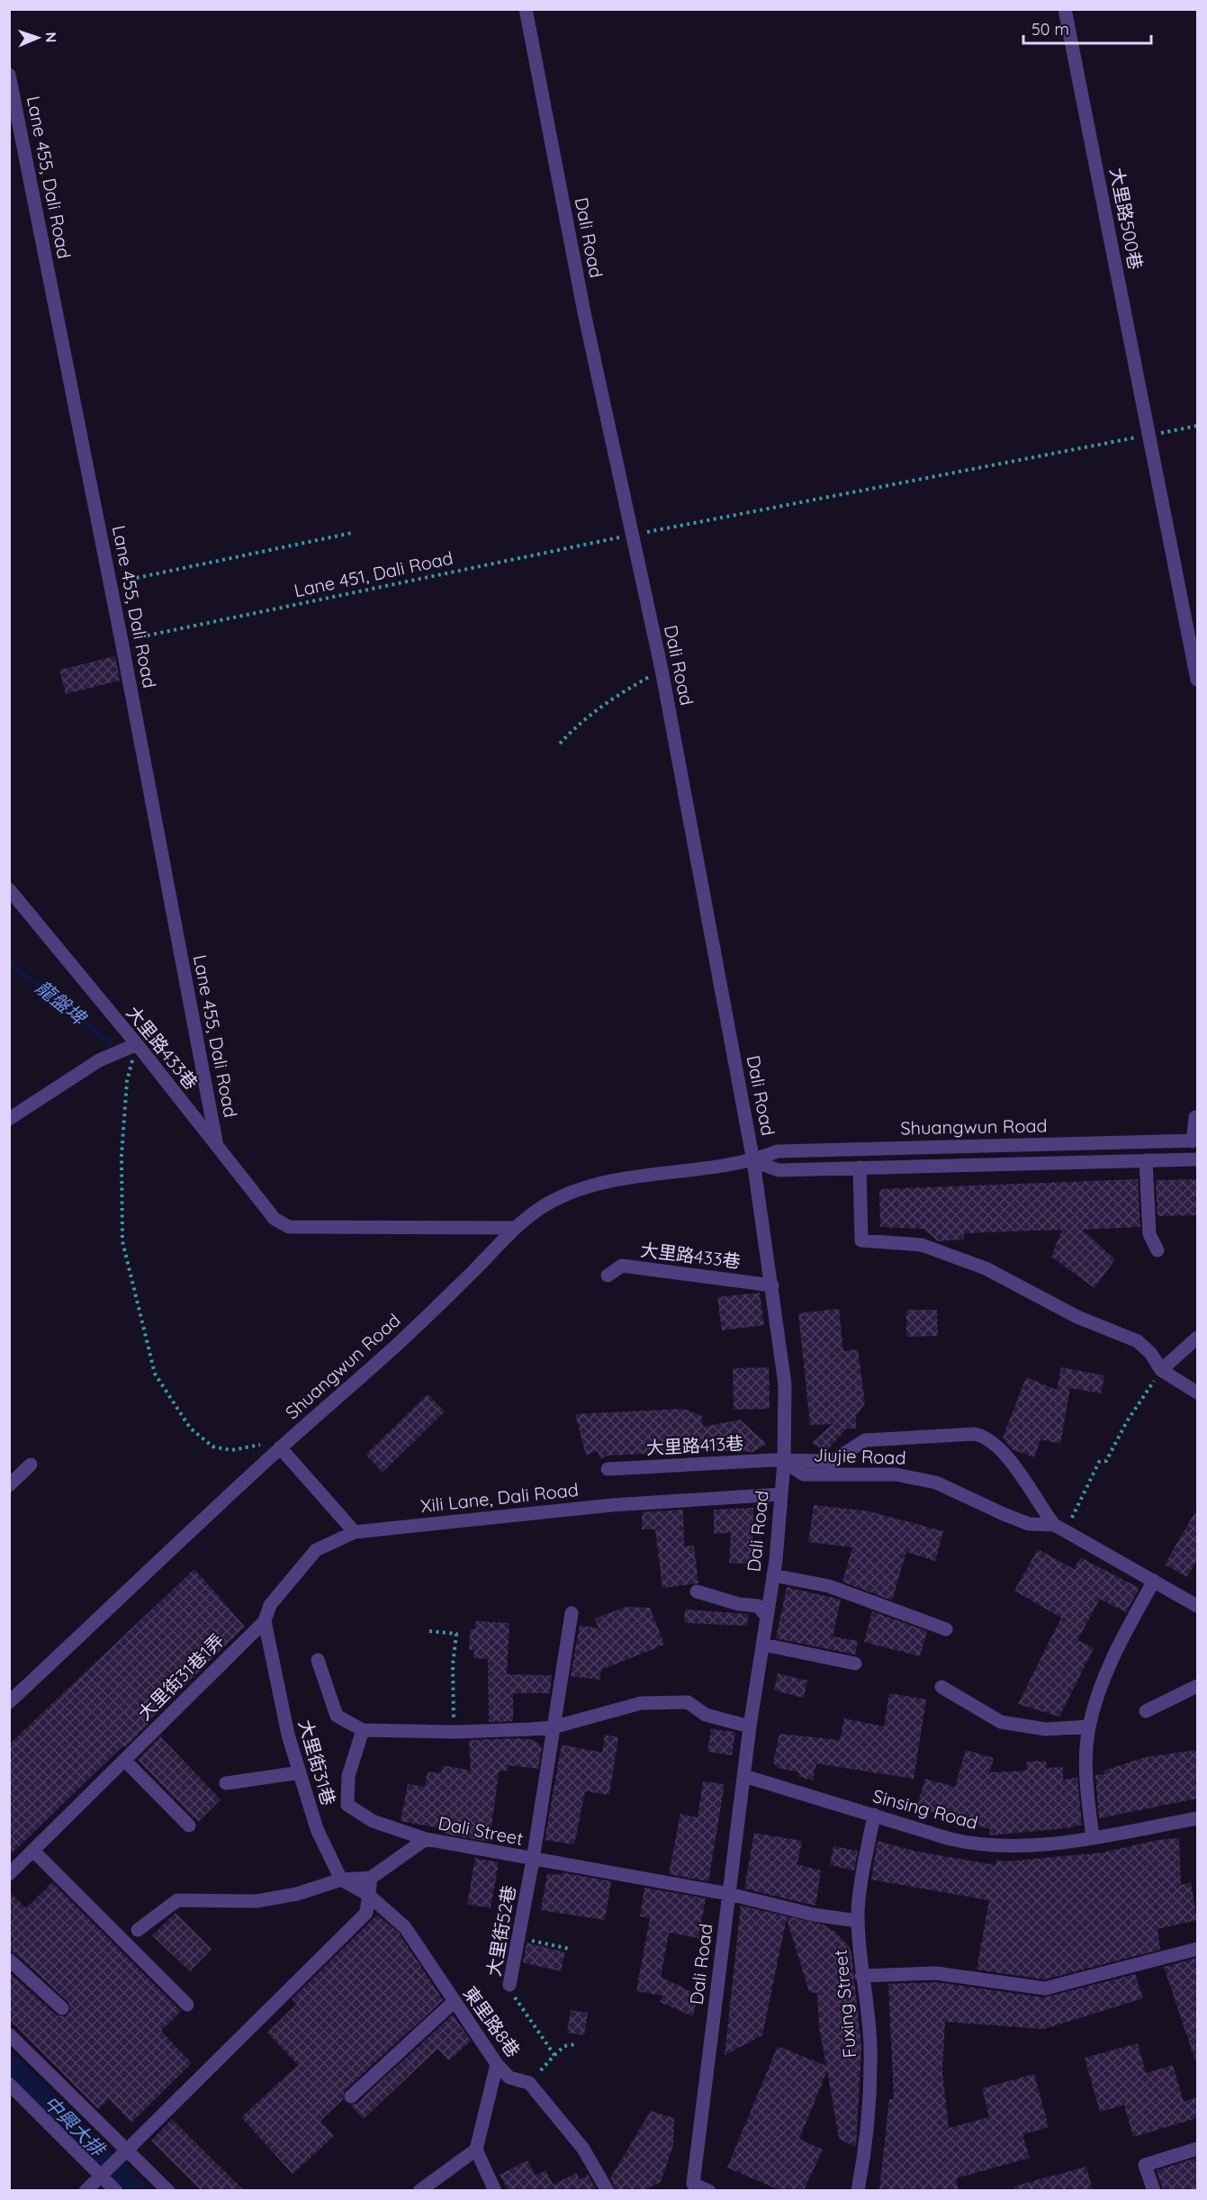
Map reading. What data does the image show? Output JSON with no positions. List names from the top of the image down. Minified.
{"streets":{"street":["Lane 455, Dali Road","大里路500巷","Dali Road","大里路433巷","Shuangwun Road","大里路413巷","Jiujie Road","Xili Lane, Dali Road","大里街31巷1弄","大里街31巷","Sinsing Road","Dali Street","大里街52巷","Fuxing Street","東里路8巷"],"path":["Lane 451, Dali Road"]},"crossings":[["Lane 455, Dali Road","Lane 451, Dali Road"],["Lane 455, Dali Road","大里路433巷"],["大里路500巷","Lane 451, Dali Road"],["Dali Road","Lane 451, Dali Road"],["Dali Road","大里路433巷"],["Dali Road","Shuangwun Road"],["Dali Road","大里路413巷"],["Dali Road","Jiujie Road"],["Dali Road","Xili Lane, Dali Road"],["Dali Road","Sinsing Road"],["Dali Road","Dali Street"],["大里路433巷","Shuangwun Road"],["大里路413巷","Jiujie Road"],["Xili Lane, Dali Road","大里街31巷1弄"],["Xili Lane, Dali Road","大里街31巷"],["大里街31巷1弄","大里街31巷"],["Sinsing Road","Fuxing Street"],["Dali Street","大里街52巷"],["Dali Street","Fuxing Street"]],"water":["龍盤埤","中興大排"],"scale_bar":"50 m","north":"right"}
